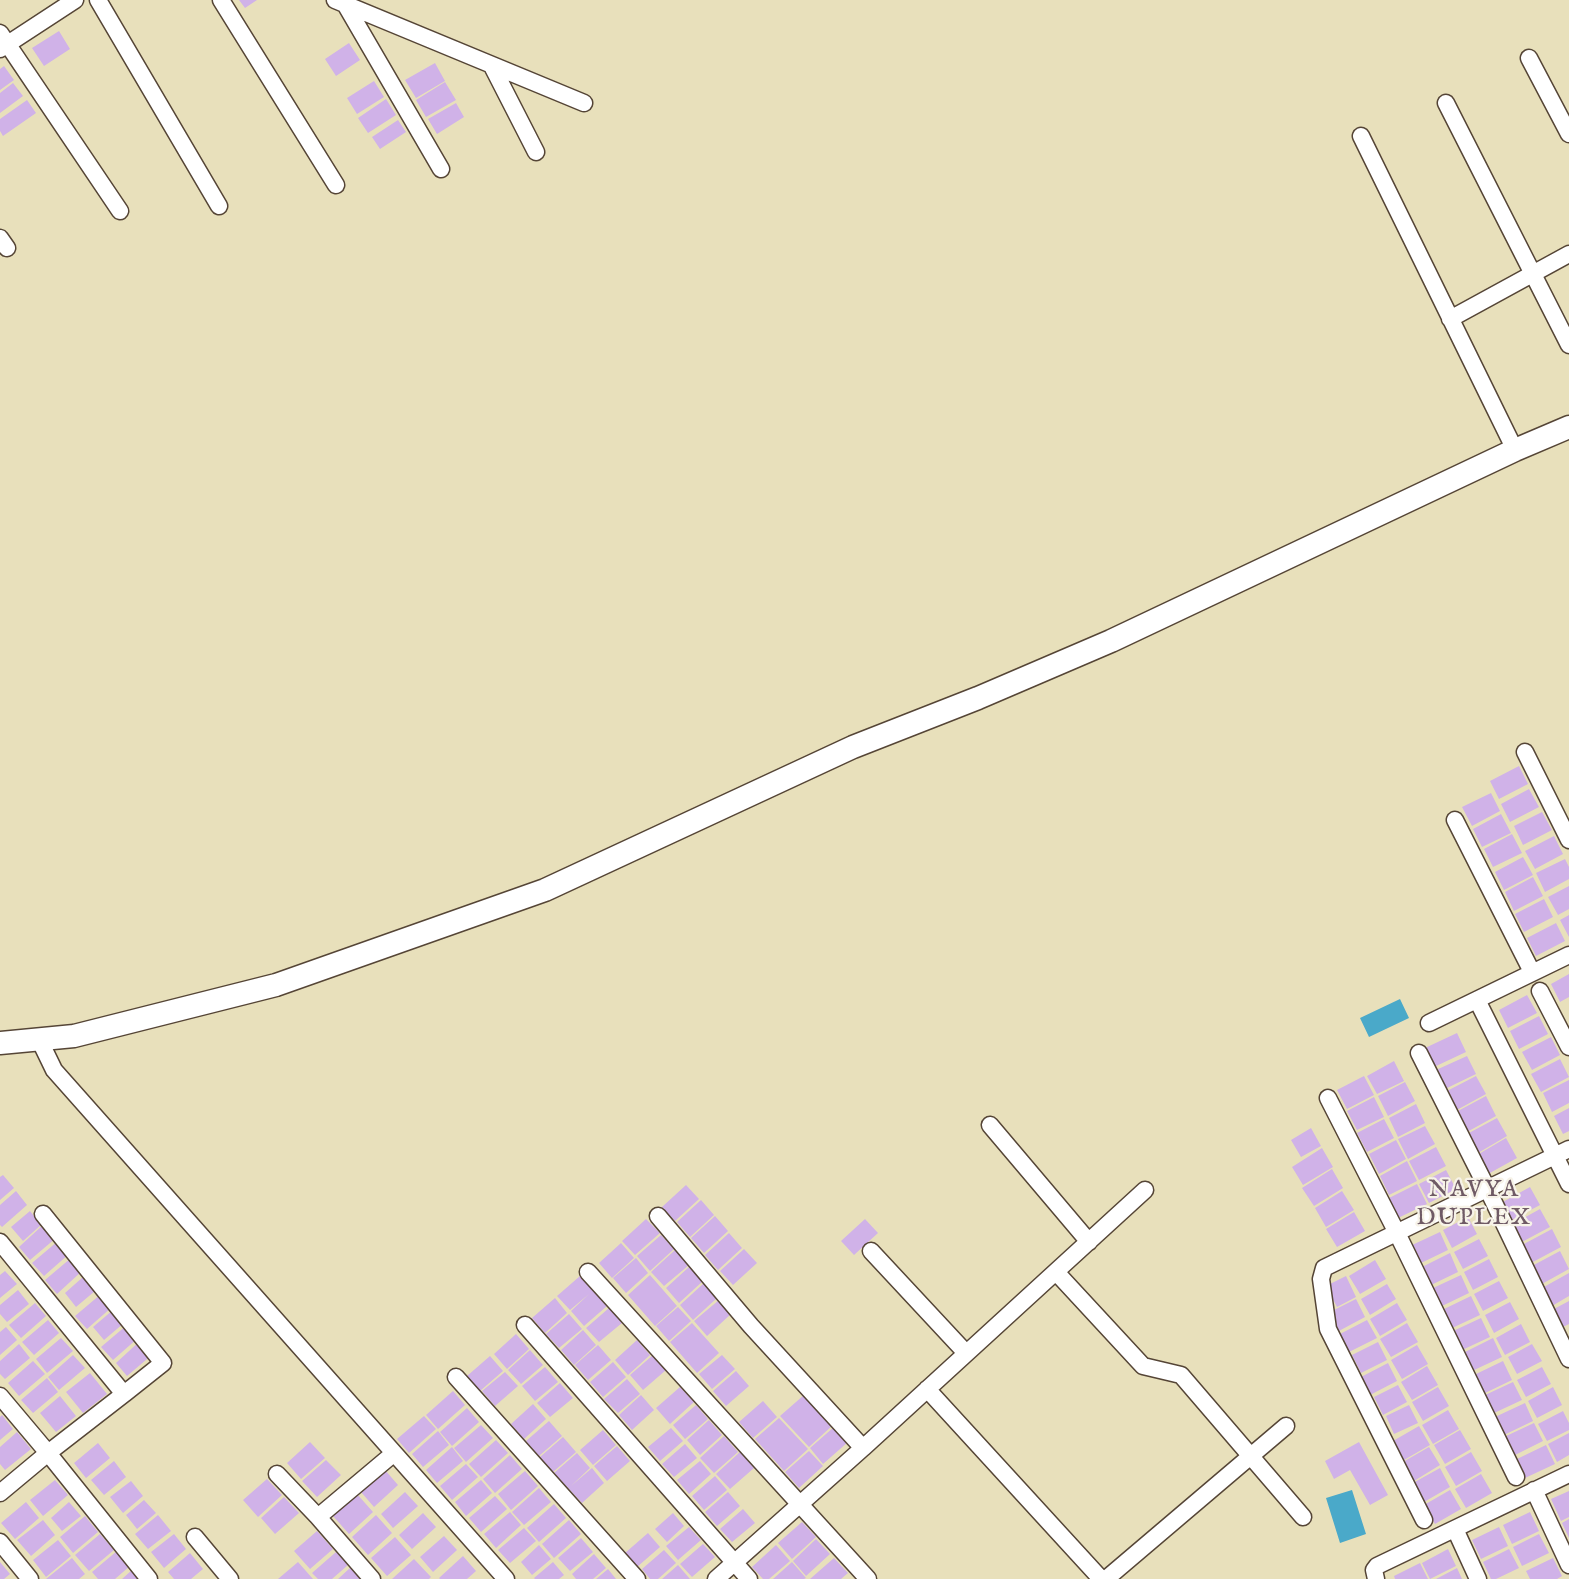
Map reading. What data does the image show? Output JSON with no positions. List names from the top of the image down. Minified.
{"districts":["NAVYA DUPLEX"]}
